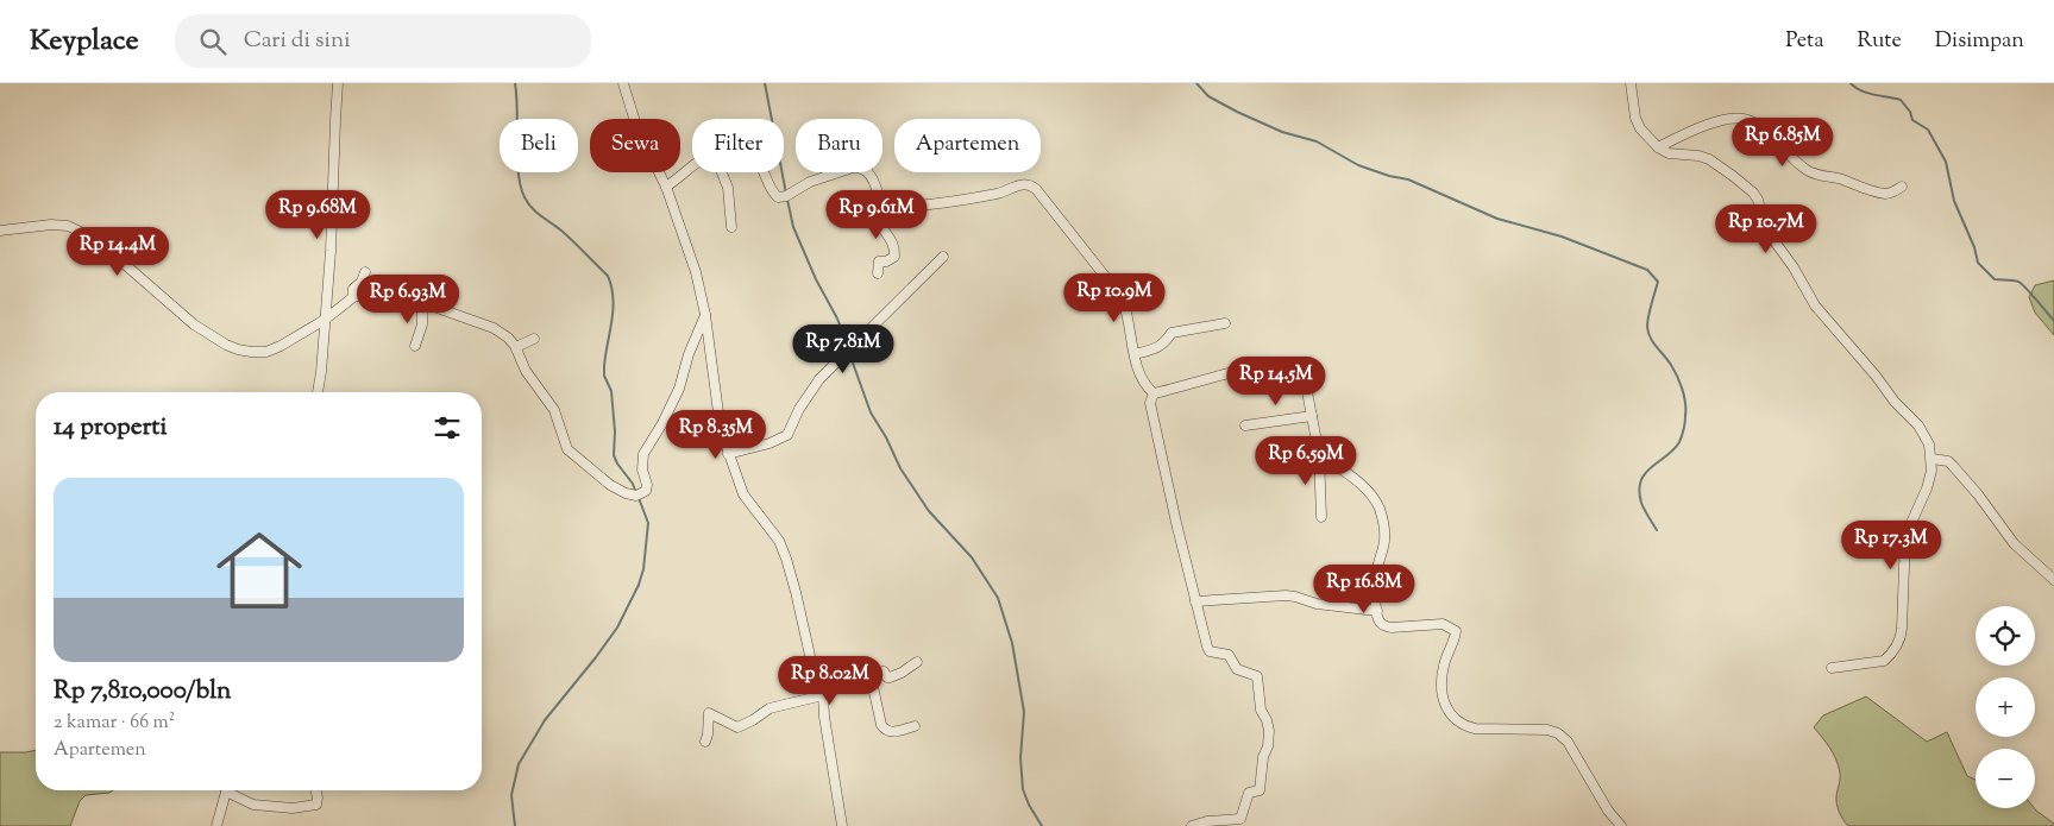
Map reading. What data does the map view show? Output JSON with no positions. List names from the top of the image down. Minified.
{"page":{"header":"Keyplace","search":"Cari di sini","nav":["Peta","Rute","Disimpan"],"price":["Rp 6.85M","Rp 9.68M","Rp 9.61M","Rp 10.7M","Rp 14.4M","Rp 10.9M","Rp 6.93M","Rp 7.81M","Rp 14.5M","Rp 8.35M","Rp 6.59M","Rp 17.3M","Rp 16.8M","Rp 8.02M"],"chip":["Beli","Sewa","Filter","Baru","Apartemen"],"heading":"14 properti","list":[{"name":"Rp 7,810,000/bln","note":"2 kamar · 66 m² · Apartemen"}],"map_buttons":["+","−"]}}
